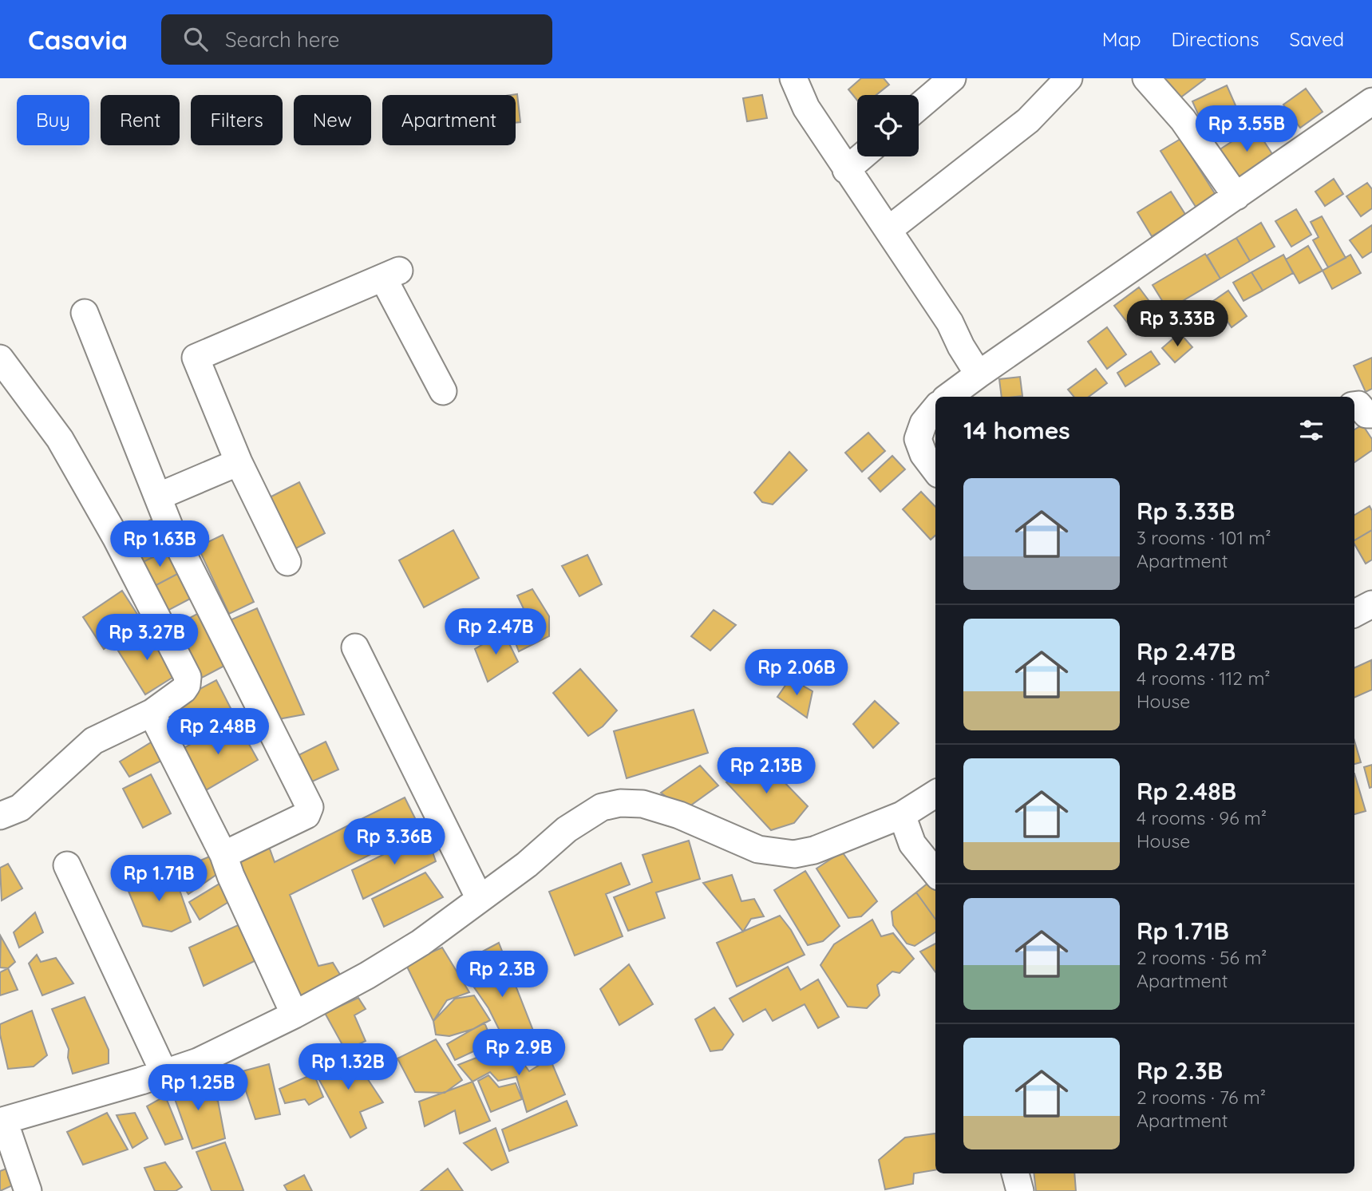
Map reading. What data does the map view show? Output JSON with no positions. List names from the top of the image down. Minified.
{"page":{"header":"Casavia","search":"Search here","nav":["Map","Directions","Saved"],"chip":["Buy","Rent","Filters","New","Apartment"],"price":["Rp 3.55B","Rp 3.33B","Rp 1.63B","Rp 2.47B","Rp 3.27B","Rp 2.06B","Rp 2.48B","Rp 2.13B","Rp 3.36B","Rp 1.71B","Rp 2.3B","Rp 2.9B","Rp 1.32B","Rp 1.25B"],"heading":"14 homes","list":[{"name":"Rp 3.33B","note":"3 rooms · 101 m² · Apartment"},{"name":"Rp 2.47B","note":"4 rooms · 112 m² · House"},{"name":"Rp 2.48B","note":"4 rooms · 96 m² · House"},{"name":"Rp 1.71B","note":"2 rooms · 56 m² · Apartment"},{"name":"Rp 2.3B","note":"2 rooms · 76 m² · Apartment"}]}}
